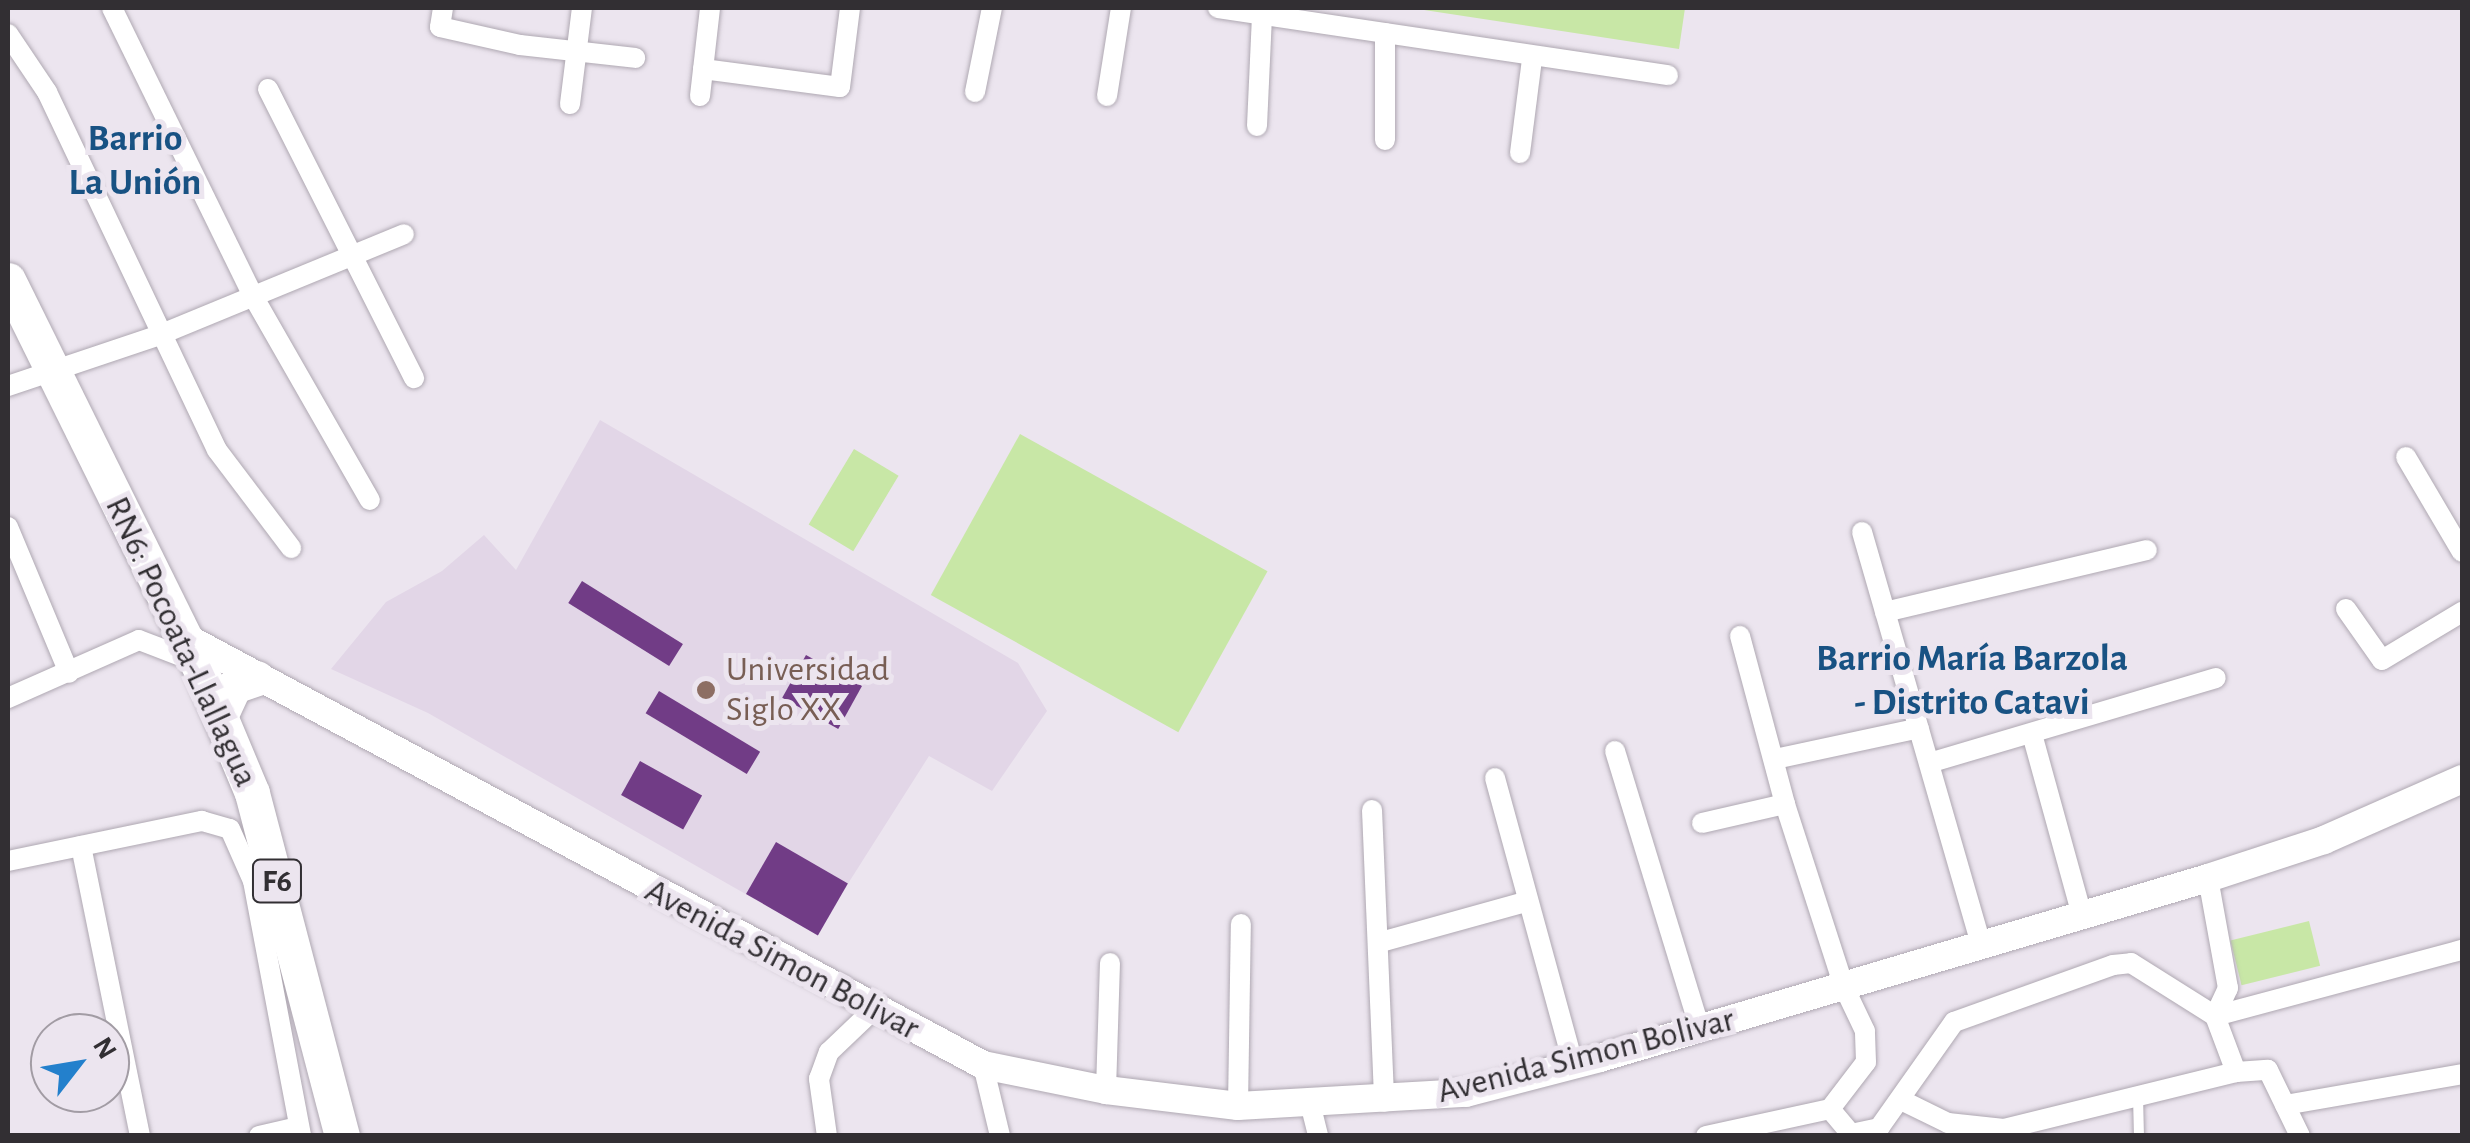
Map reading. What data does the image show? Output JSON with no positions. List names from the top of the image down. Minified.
{"streets":{"highway":["RN6: Pocoata-Llallagua","F6"],"main road":["Avenida Simon Bolivar"]},"crossings":[["RN6: Pocoata-Llallagua","Avenida Simon Bolivar"]],"districts":["Barrio La Unión","Barrio María Barzola - Distrito Catavi"],"places":["Universidad Siglo XX"],"north":"top right"}
